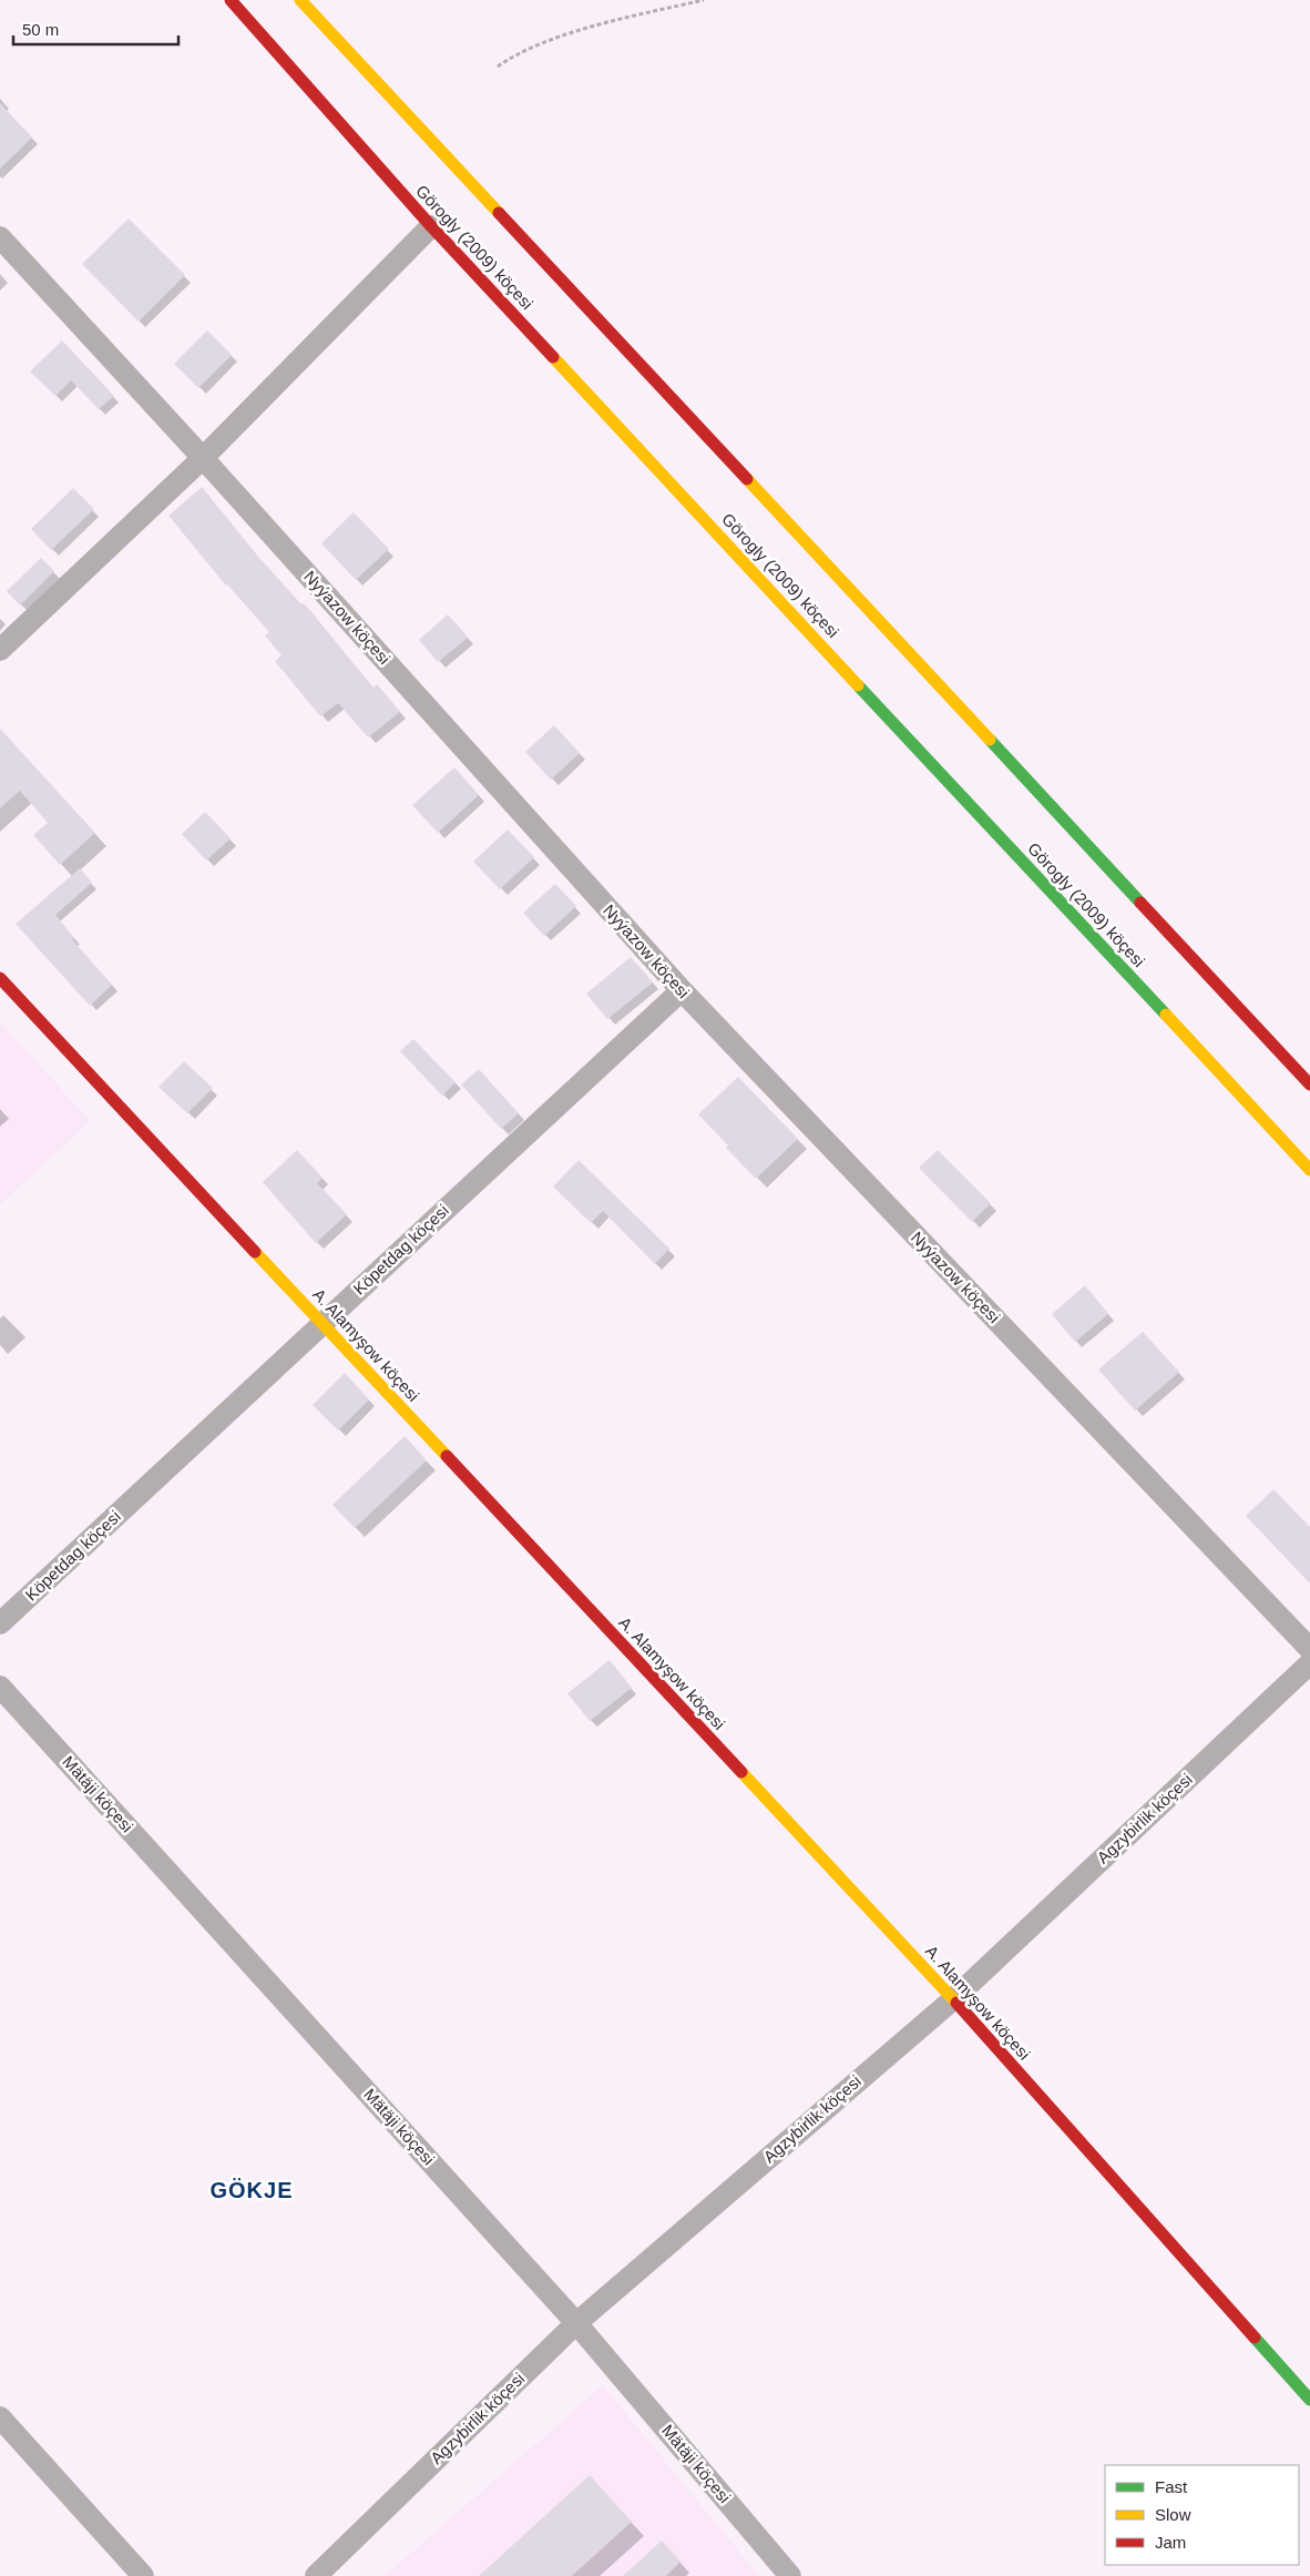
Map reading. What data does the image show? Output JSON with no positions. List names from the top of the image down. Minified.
{"streets":{"main road":["Görogly (2009) köçesi","A. Alamyşow köçesi"],"street":["Nyýazow köçesi","Köpetdag köçesi","Mätäji köçesi","Agzybirlik köçesi"]},"crossings":[["Nyýazow köçesi","Köpetdag köçesi"],["Köpetdag köçesi","A. Alamyşow köçesi"],["A. Alamyşow köçesi","Agzybirlik köçesi"],["Mätäji köçesi","Agzybirlik köçesi"]],"districts":["GÖKJE"],"legend":["Fast","Slow","Jam"],"scale_bar":"50 m"}
